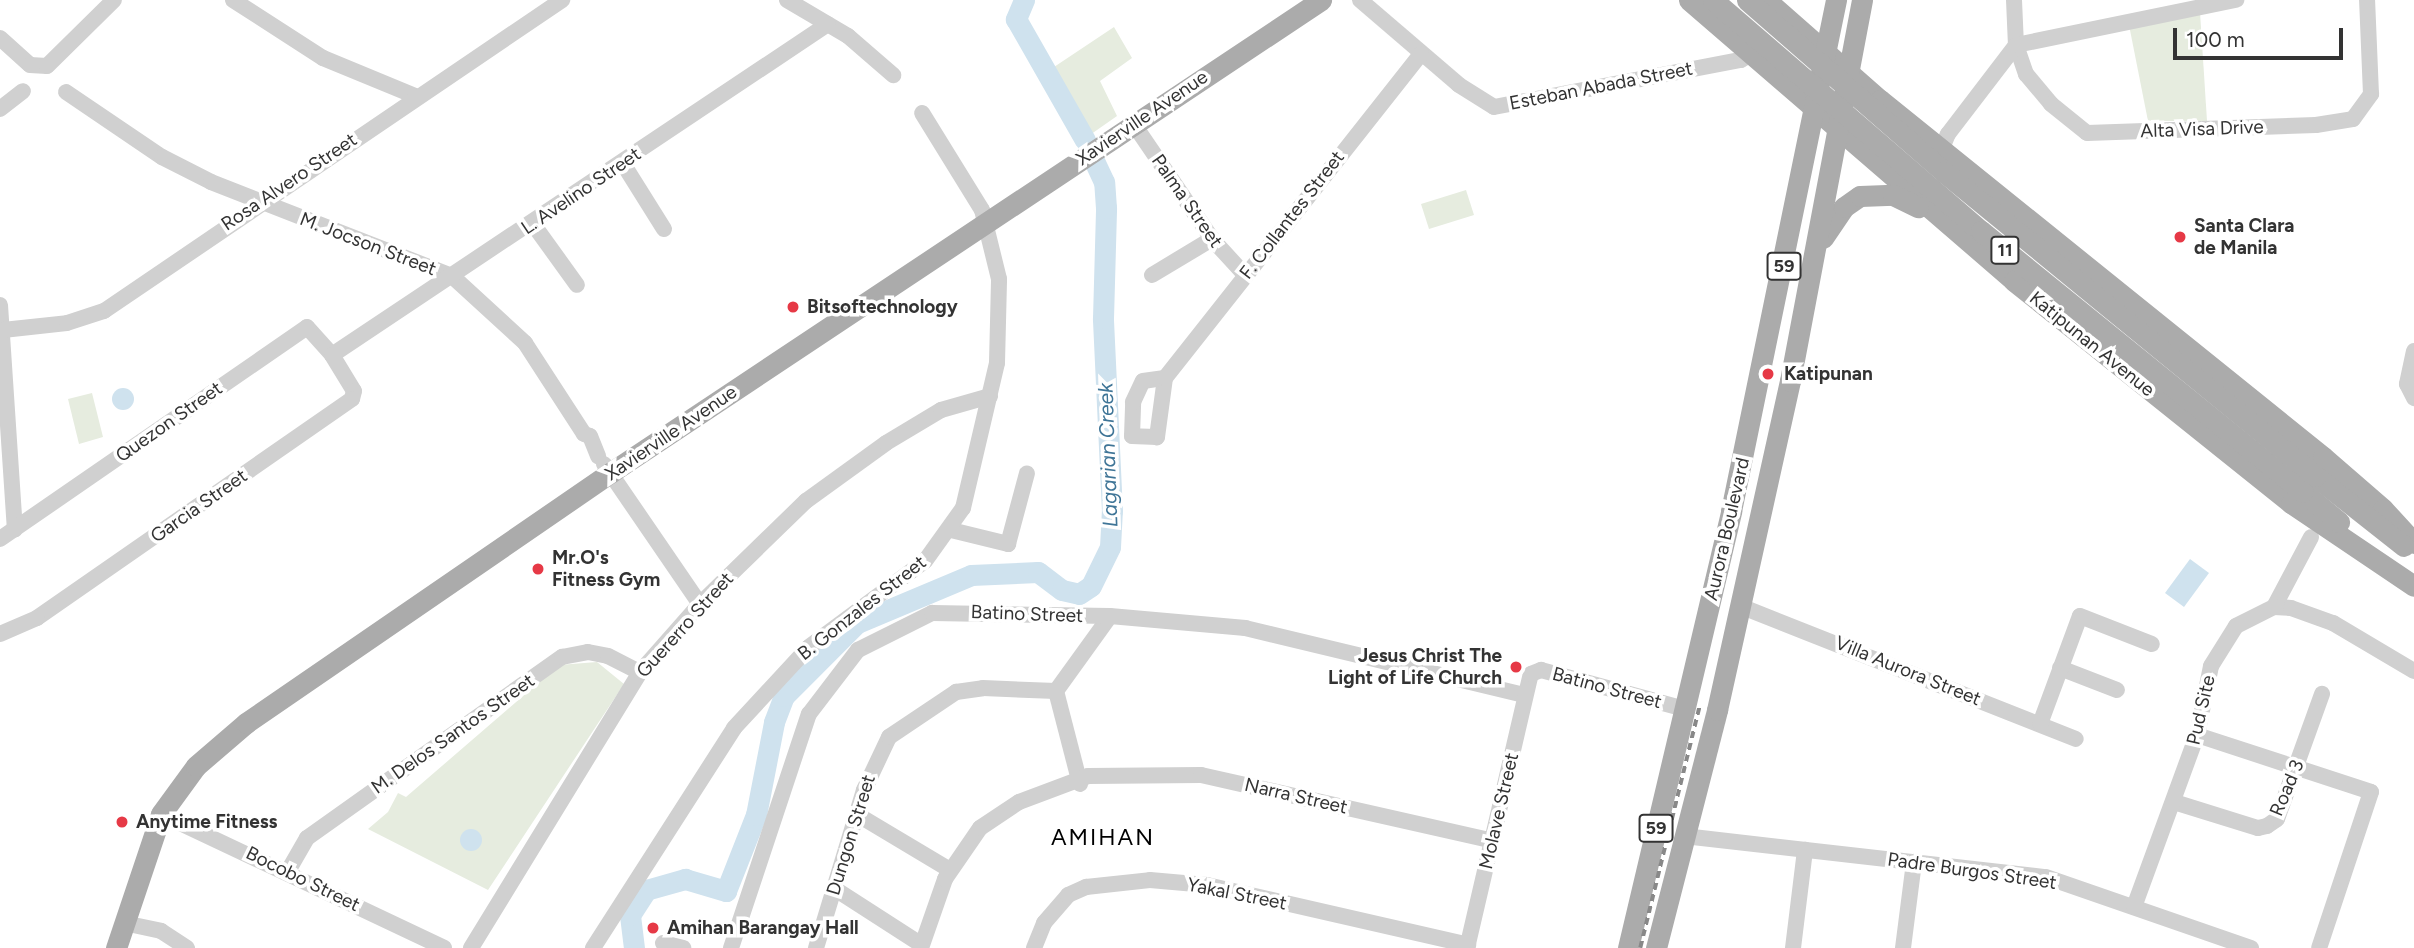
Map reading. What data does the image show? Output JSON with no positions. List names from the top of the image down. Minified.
{"streets":{"main road":["Xavierville Avenue","11","59","Katipunan Avenue","Aurora Boulevard"],"street":["Esteban Abada Street","Alta Visa Drive","Rosa Alvero Street","L. Avelino Street","Palma Street","F. Collantes Street","M. Jocson Street","Quezon Street","Garcia Street","B. Gonzales Street","Batino Street","Guererro Street","Villa Aurora Street","Pud Site","M. Delos Santos Street","Road 3","Narra Street","Molave Street","Dungon Street","Padre Burgos Street","Bocobo Street","Yakal Street"]},"crossings":[["Esteban Abada Street","F. Collantes Street"],["Esteban Abada Street","Katipunan Avenue"],["Xavierville Avenue","Palma Street"],["Xavierville Avenue","M. Jocson Street"],["Xavierville Avenue","B. Gonzales Street"],["Xavierville Avenue","Bocobo Street"],["Rosa Alvero Street","M. Jocson Street"],["L. Avelino Street","M. Jocson Street"],["L. Avelino Street","Quezon Street"],["L. Avelino Street","Garcia Street"],["Palma Street","F. Collantes Street"],["M. Jocson Street","Guererro Street"],["11","59"],["59","Katipunan Avenue"],["59","Aurora Boulevard"],["Katipunan Avenue","Aurora Boulevard"],["Quezon Street","Garcia Street"],["Aurora Boulevard","Batino Street"],["Aurora Boulevard","Villa Aurora Street"],["Aurora Boulevard","Padre Burgos Street"],["B. Gonzales Street","Guererro Street"],["Batino Street","Molave Street"],["Guererro Street","M. Delos Santos Street"],["Pud Site","Road 3"],["Pud Site","Padre Burgos Street"],["M. Delos Santos Street","Bocobo Street"],["Narra Street","Molave Street"],["Molave Street","Yakal Street"]],"districts":["AMIHAN"],"water":["Lagarian Creek"],"places":["Santa Clara de Manila","Bitsoftechnology","Katipunan","Mr.O's Fitness Gym","Jesus Christ The Light of Life Church","Anytime Fitness","Amihan Barangay Hall"],"scale_bar":"100 m"}
